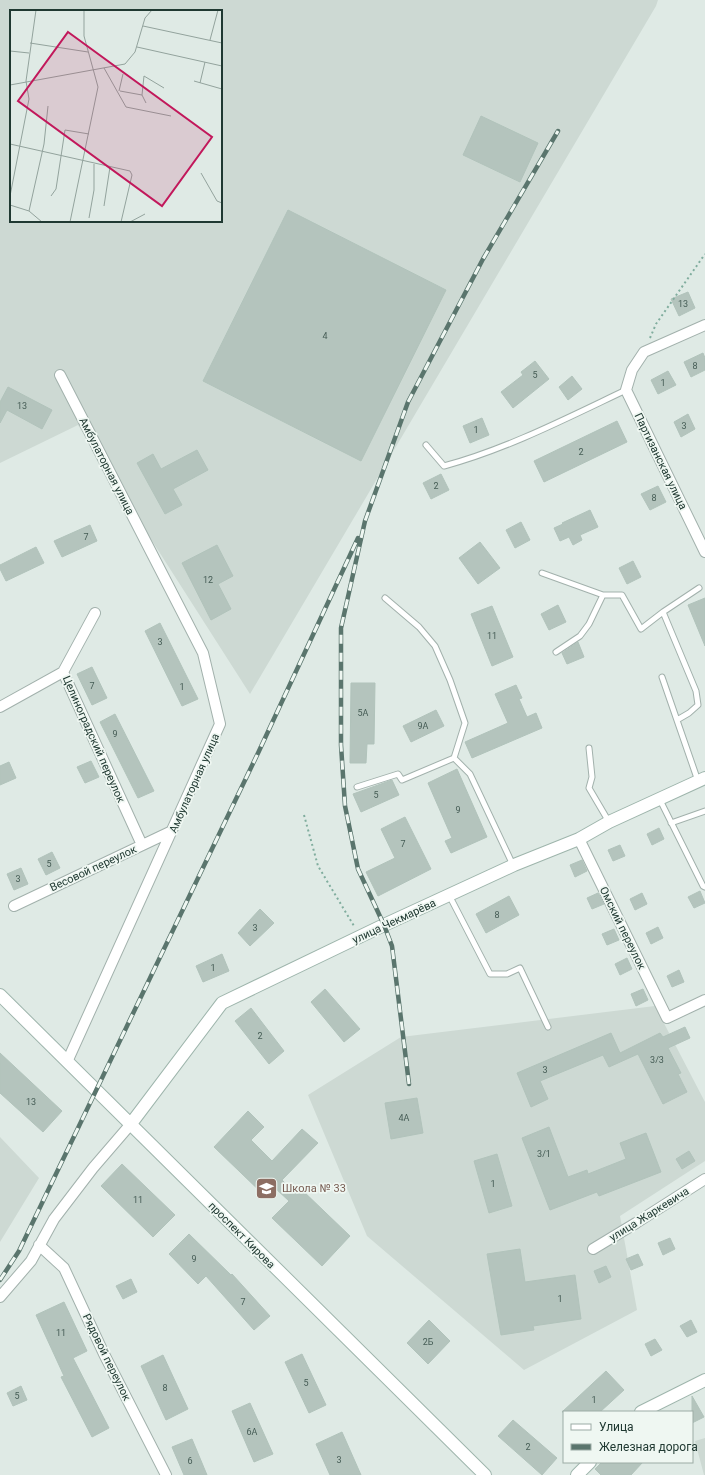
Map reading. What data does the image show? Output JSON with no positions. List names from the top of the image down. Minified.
{"streets":{"street":["Партизанская улица","Амбулаторная улица","Целиноградский переулок","Весовой переулок","улица Чекмарёва","Омский переулок","улица Жаркевича","проспект Кирова","Рядовой переулок"]},"crossings":[["Амбулаторная улица","Весовой переулок"],["Амбулаторная улица","проспект Кирова"],["Целиноградский переулок","Весовой переулок"],["улица Чекмарёва","Омский переулок"],["улица Чекмарёва","проспект Кирова"]],"places":{"school or university":["Школа № 33"]},"house_numbers":["13","4","8","5","1","13","3","1","2","2","8","7","12","11","3","7","1","5А","9А","9","5","9","7","5","3","8","3","1","2","3/3","3","13","4А","3/1","1","11","9","1","7","11","2Б","5","8","5","1","6А","2","3","6"],"legend":["Улица","Железная дорога"]}
